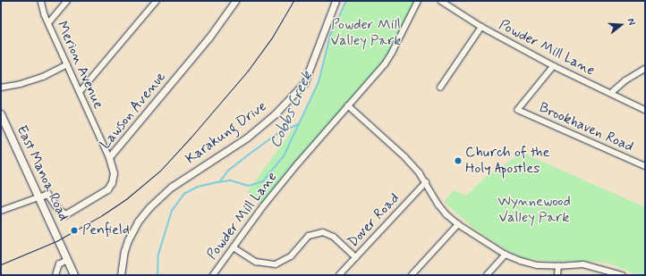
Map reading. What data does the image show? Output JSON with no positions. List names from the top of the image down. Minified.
{"streets":{"main road":["East Manoa Road"],"street":["Powder Mill Lane","Merion Avenue","Lawson Avenue","Brookhaven Road","Karakung Drive","Dover Road"]},"crossings":[["Powder Mill Lane","Brookhaven Road"],["Merion Avenue","Lawson Avenue"],["Lawson Avenue","East Manoa Road"]],"water":["Cobbs Creek"],"parks":["Powder Mill Valley Park","Wynnewood Valley Park"],"places":["Church of the Holy Apostles","Penfield"],"north":"right"}
